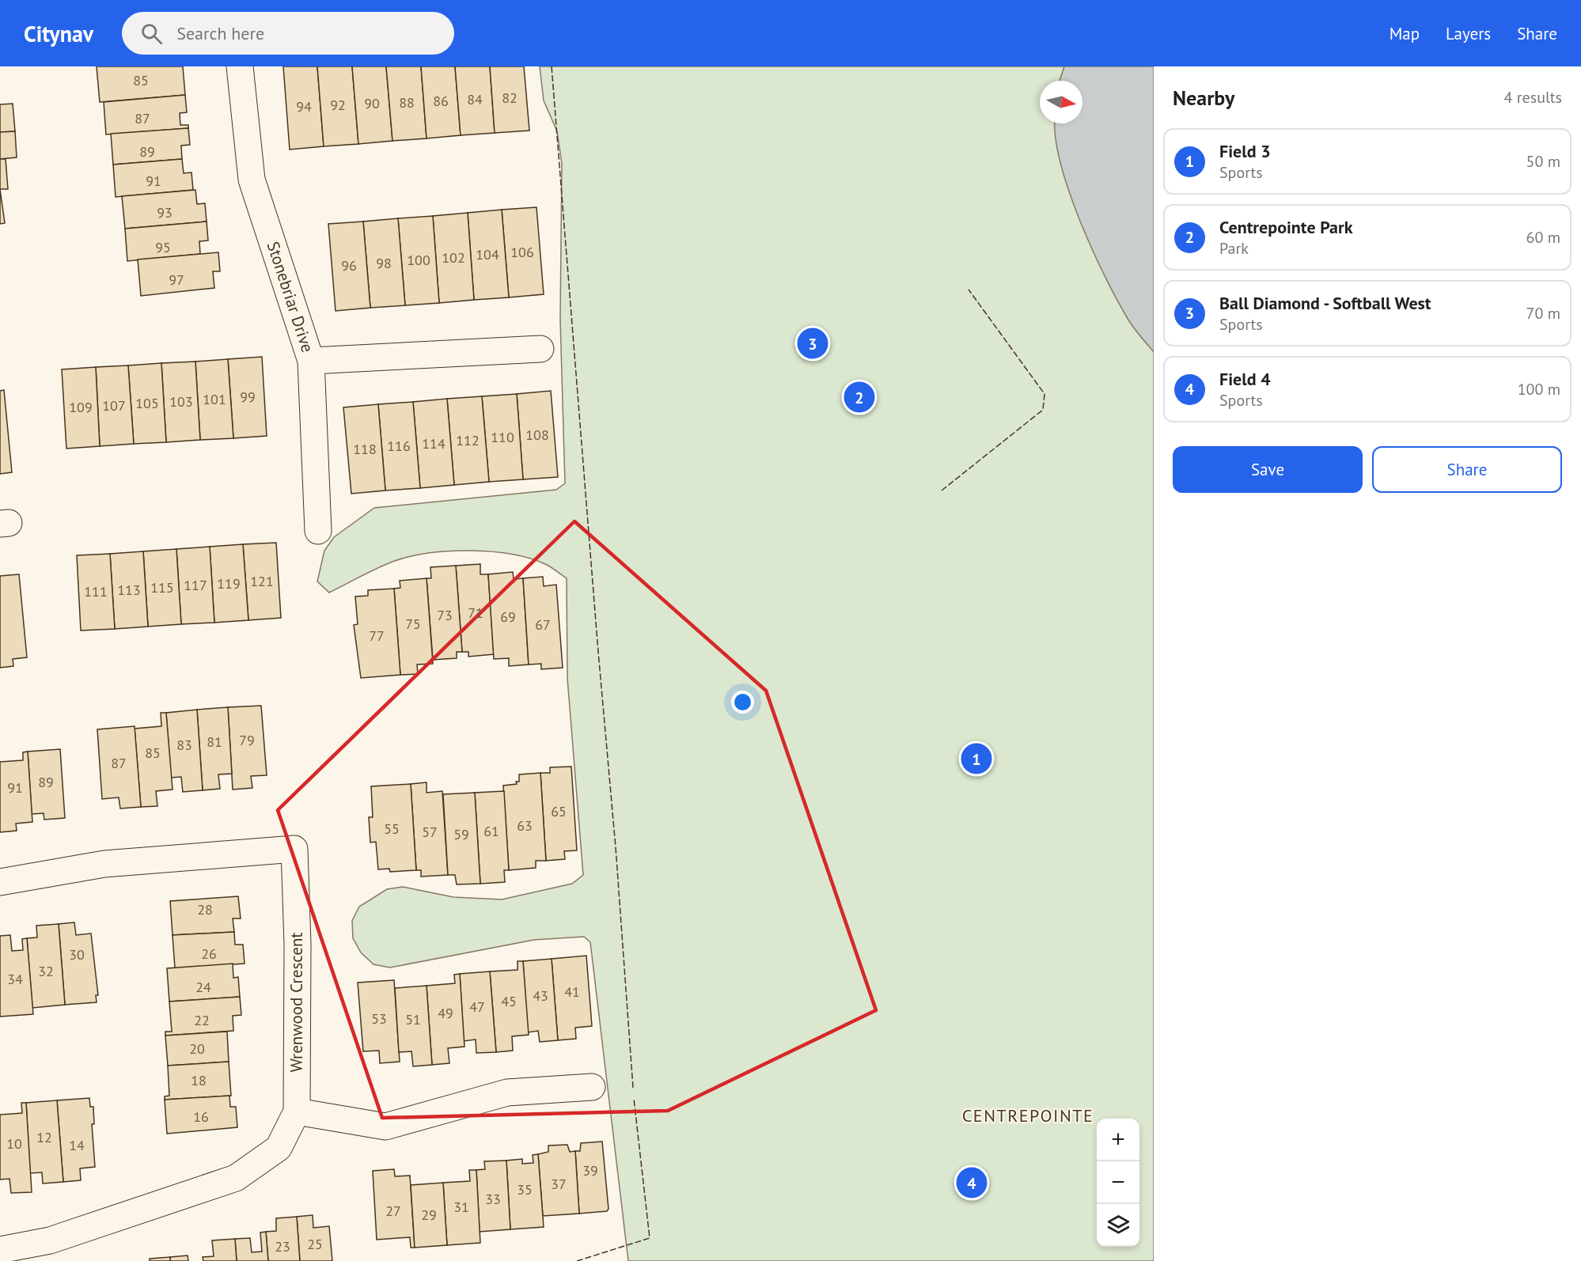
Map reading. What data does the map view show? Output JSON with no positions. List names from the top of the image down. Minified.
{"streets":{"street":["Stonebriar Drive","Wrenwood Crescent"]},"districts":["CENTREPOINTE"],"house_numbers":["85","82","84","86","88","90","92","94","87","89","91","93","95","106","104","102","100","98","96","97","99","101","103","105","107","109","108","110","112","114","116","118","121","119","117","115","113","111","71","73","69","75","67","77","79","81","83","85","87","89","91","65","63","55","61","57","59","28","26","30","32","34","24","41","43","45","47","49","53","51","22","20","18","16","12","10","14","39","37","35","33","31","27","29","25","23"],"north":"right","page":{"header":"Citynav","search":"Search here","nav":["Map","Layers","Share"],"heading":["Nearby","4 results"],"list":[{"mark":"1","name":"Field 3","note":"Sports","value":"50 m"},{"mark":"2","name":"Centrepointe Park","note":"Park","value":"60 m"},{"mark":"3","name":"Ball Diamond - Softball West","note":"Sports","value":"70 m"},{"mark":"4","name":"Field 4","note":"Sports","value":"100 m"}],"pins":["3","2","1","4"],"buttons":["Save","Share"],"map_buttons":["+","−"]}}
